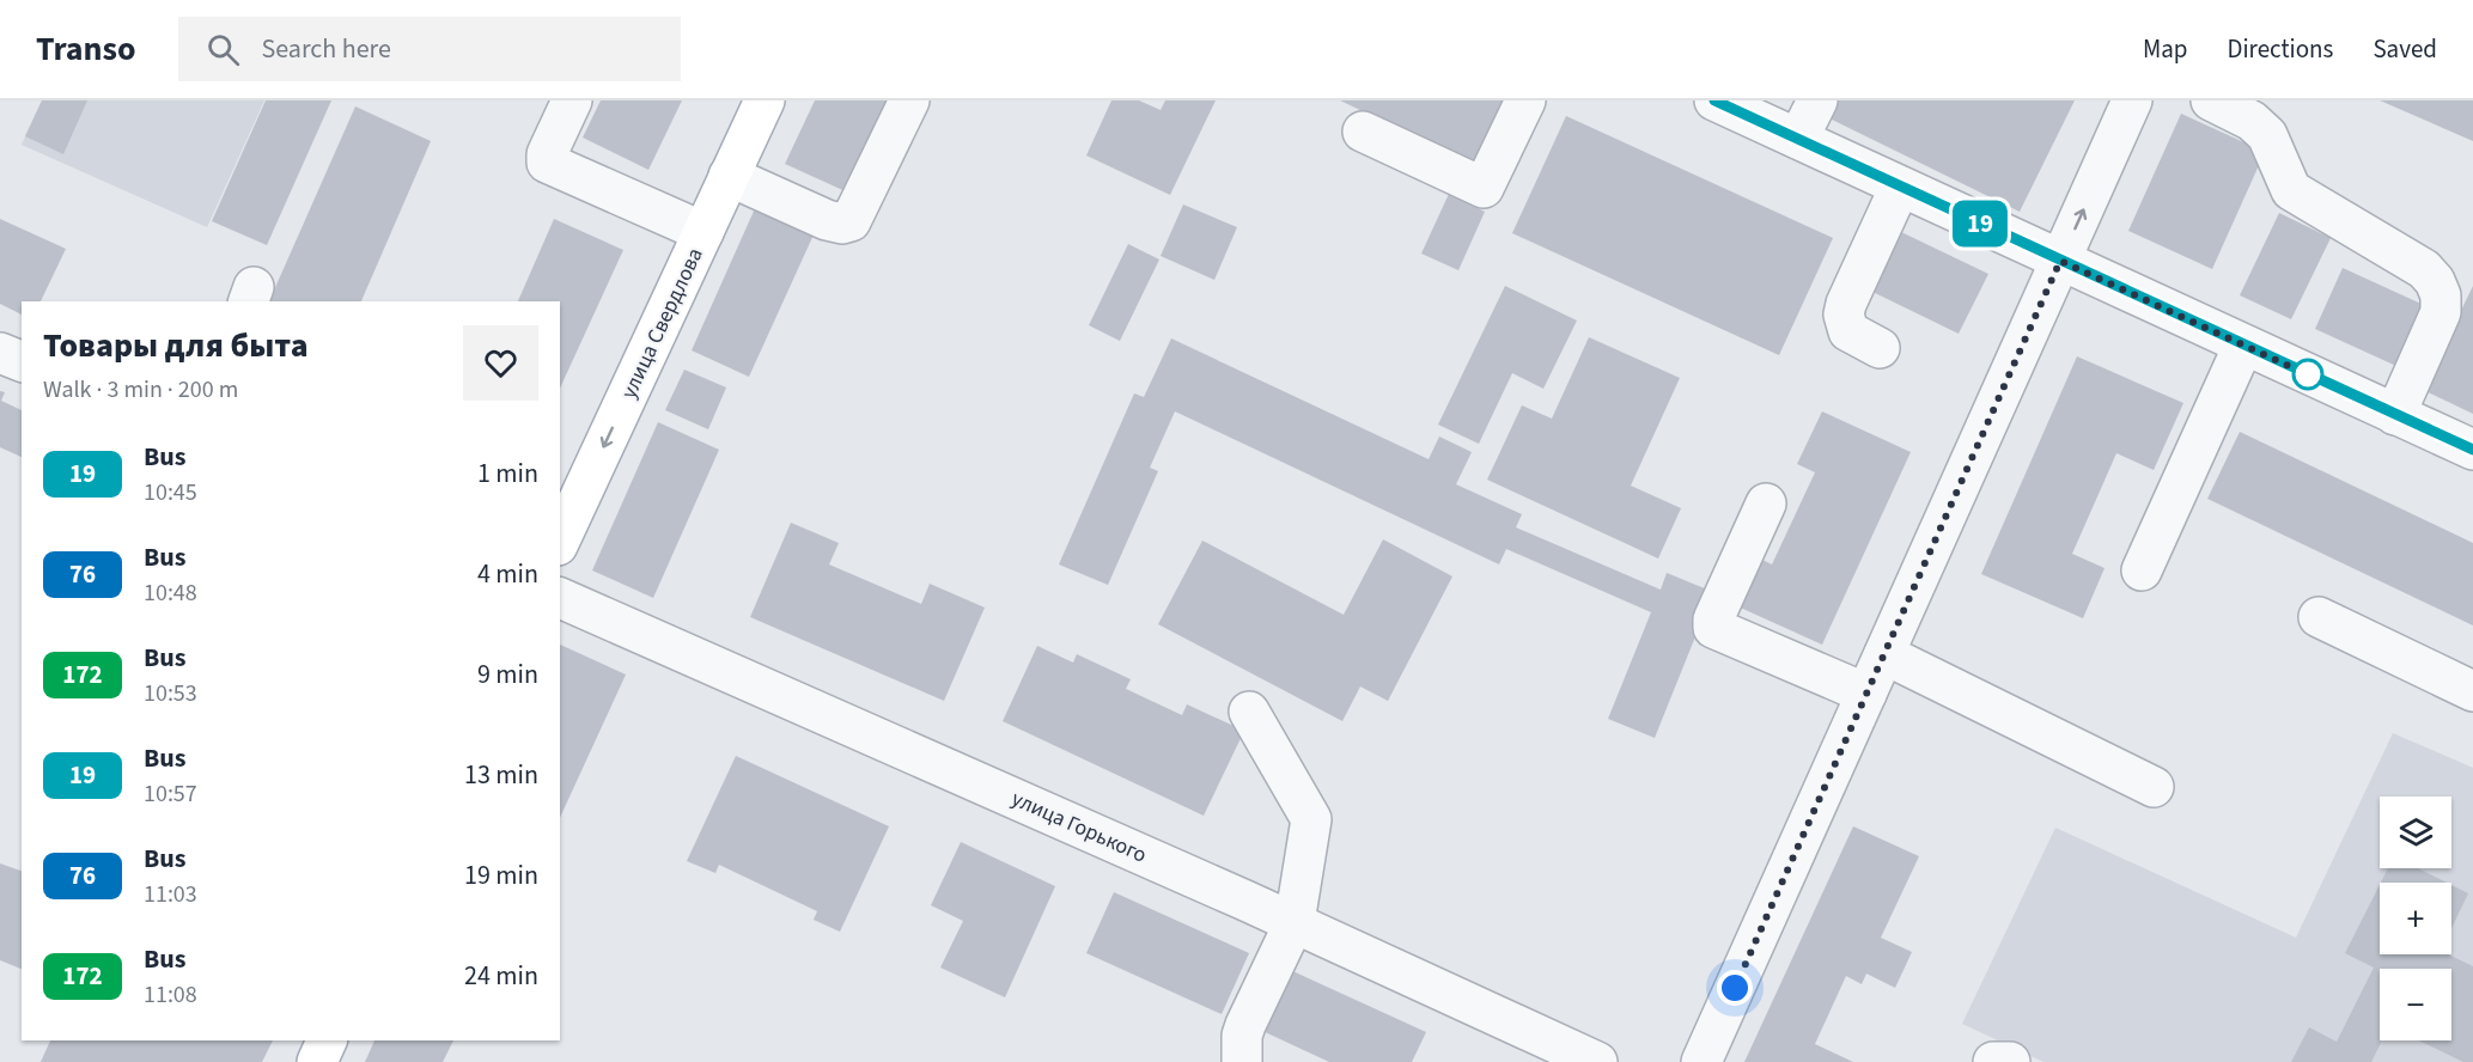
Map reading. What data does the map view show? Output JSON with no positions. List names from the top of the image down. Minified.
{"streets":{"main road":["улица Свердлова"],"street":["улица Горького"]},"one_way":["улица Свердлова"],"lines":["bus line 19"],"page":{"header":"Transo","search":"Search here","nav":["Map","Directions","Saved"],"on_map":"19","heading":["Товары для быта","Walk · 3 min · 200 m"],"list":[{"mark":"19","name":"Bus","note":"10:45","value":"1 min"},{"mark":"76","name":"Bus","note":"10:48","value":"4 min"},{"mark":"172","name":"Bus","note":"10:53","value":"9 min"},{"mark":"19","name":"Bus","note":"10:57","value":"13 min"},{"mark":"76","name":"Bus","note":"11:03","value":"19 min"},{"mark":"172","name":"Bus","note":"11:08","value":"24 min"}],"map_buttons":["+","−"]}}
